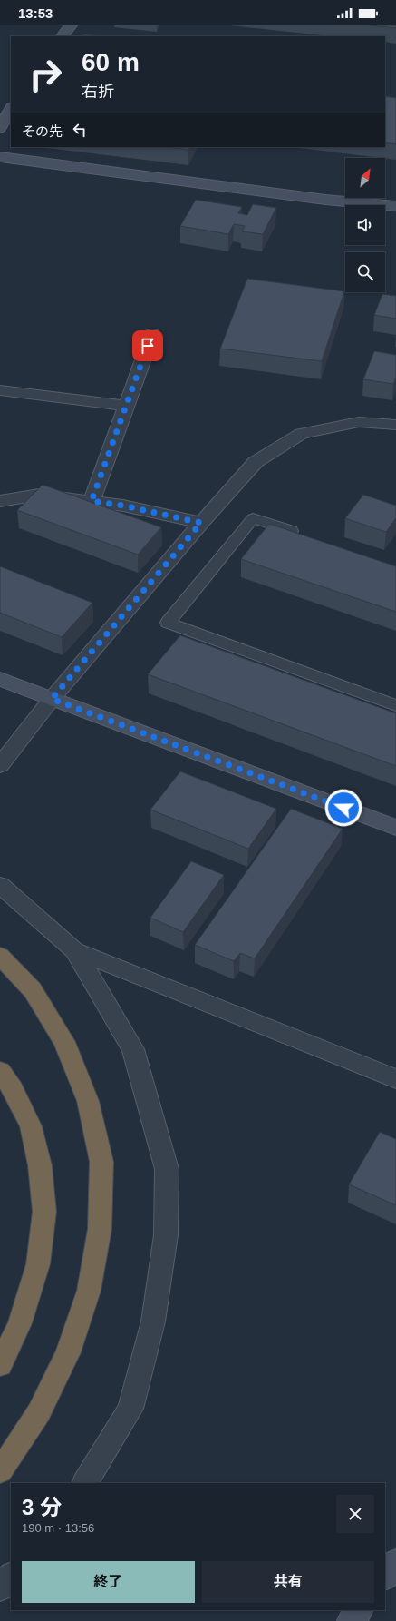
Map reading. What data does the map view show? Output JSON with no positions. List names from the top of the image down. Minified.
{"north":"top right","page":{"status":"13:53","turn":["60 m","右折"],"then":"その先","heading":["3 分","190 m · 13:56"],"buttons":["終了","共有"]}}
